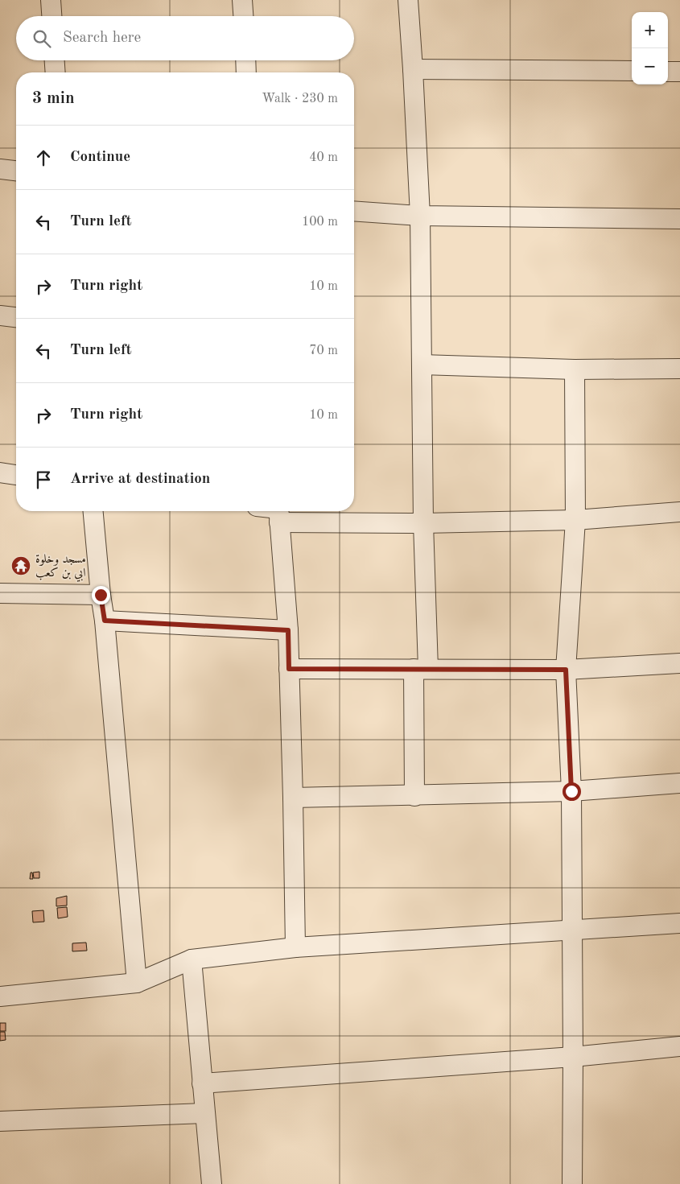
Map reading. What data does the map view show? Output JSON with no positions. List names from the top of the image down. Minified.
{"places":{"temple":["مسجد وخلوة ابي بن كعب"]},"page":{"map_buttons":["+","−"],"search":"Search here","heading":["3 min","Walk · 230 m"],"list":[["Continue","40 m"],["Turn left","100 m"],["Turn right","10 m"],["Turn left","70 m"],["Turn right","10 m"],"Arrive at destination"]}}
